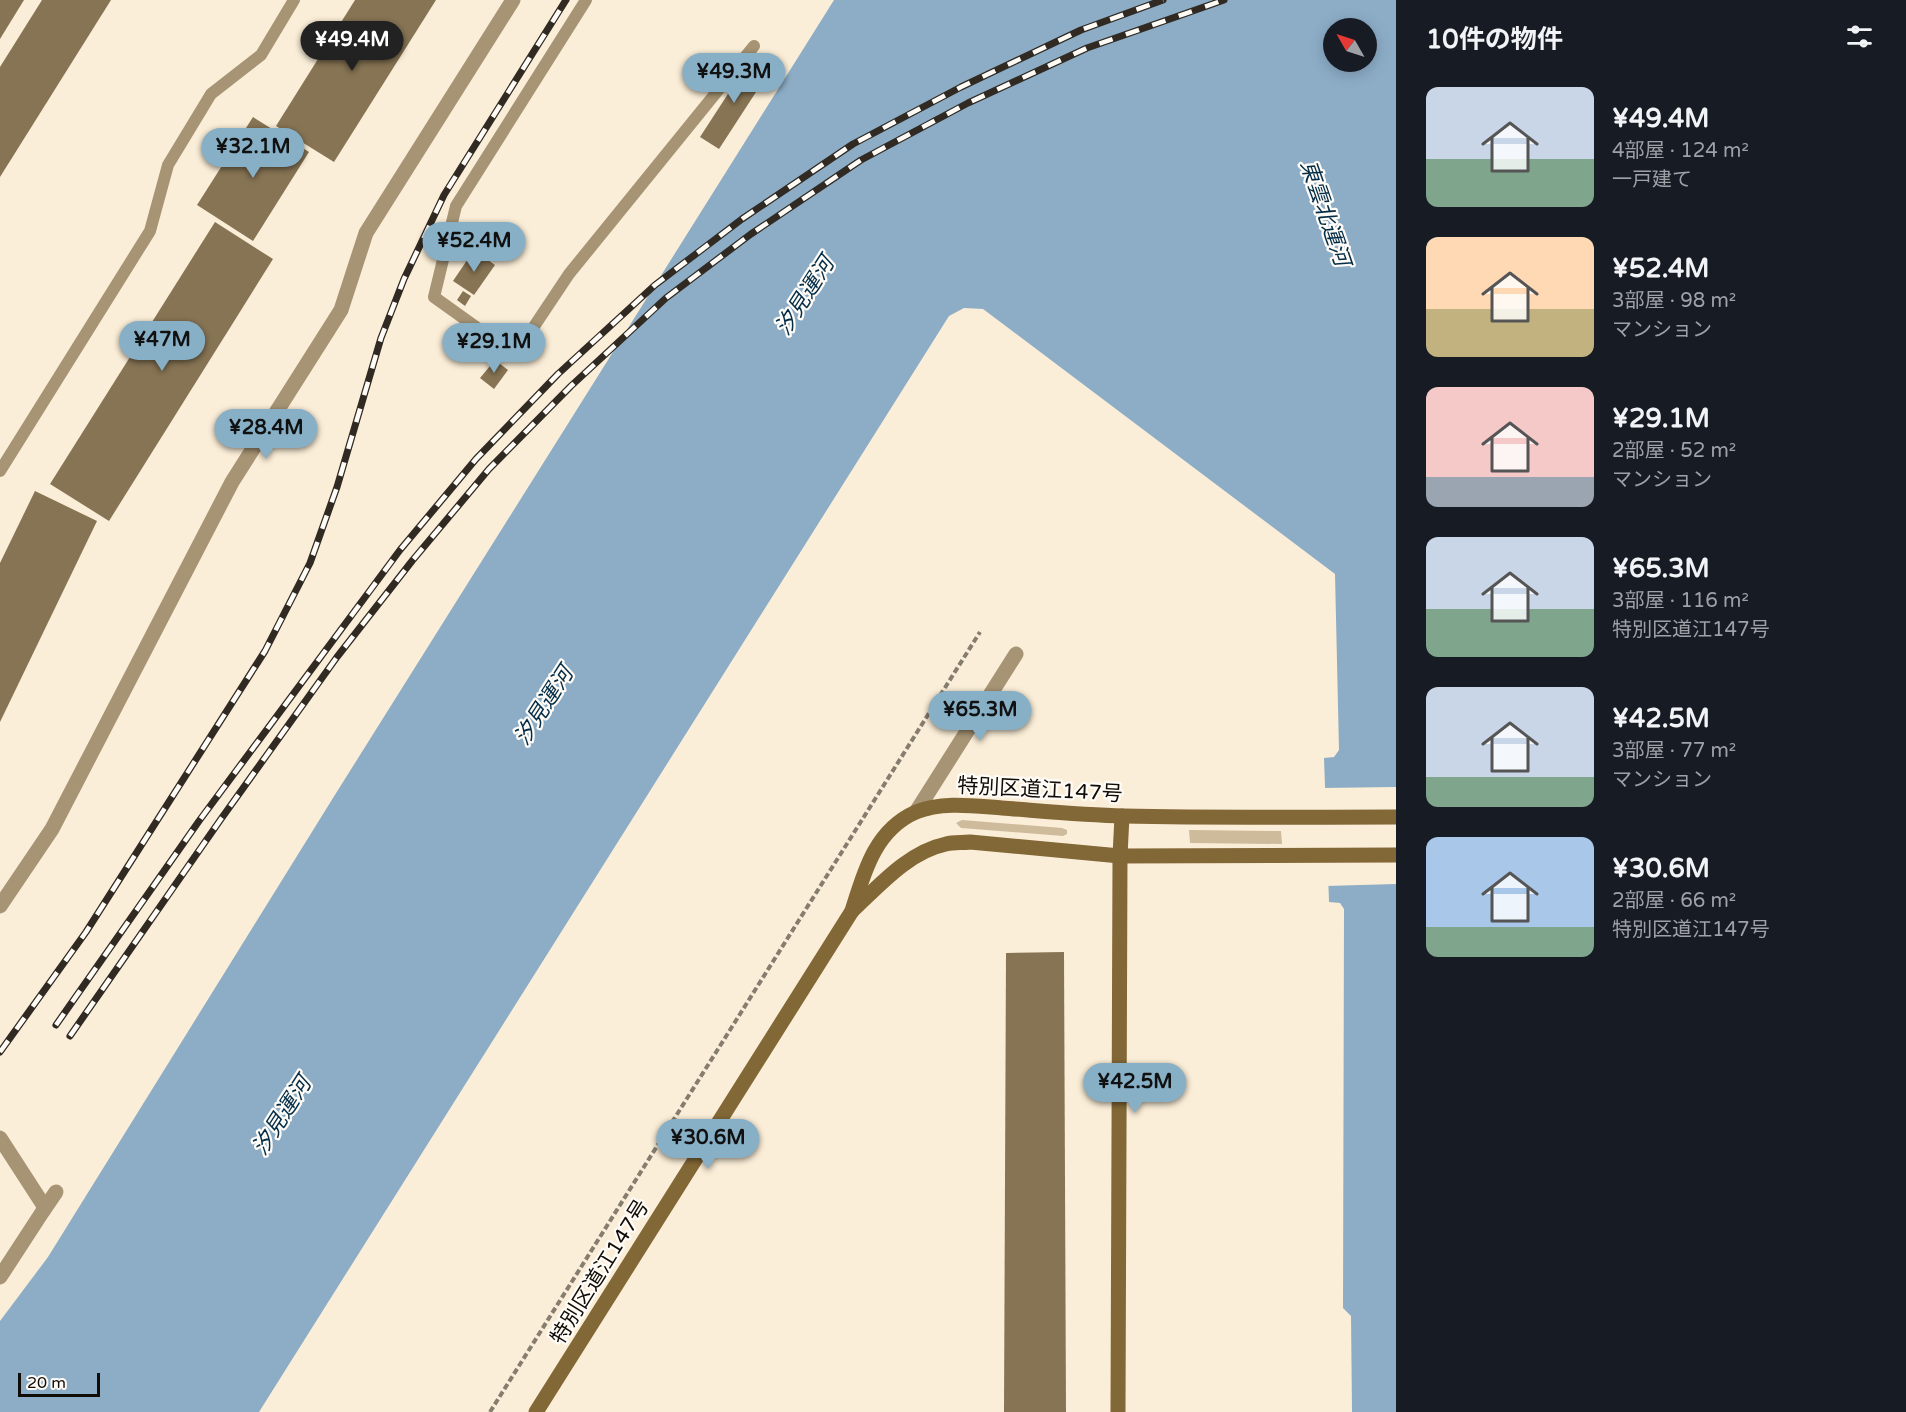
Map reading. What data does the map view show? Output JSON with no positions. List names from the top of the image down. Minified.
{"streets":{"street":["特別区道江147号"]},"water":["東雲北運河","汐見運河"],"scale_bar":"20 m","north":"top left","page":{"heading":"10件の物件","price":["¥49.4M","¥49.3M","¥32.1M","¥52.4M","¥47M","¥29.1M","¥28.4M","¥65.3M","¥42.5M","¥30.6M"],"list":[{"name":"¥49.4M","note":"4部屋 · 124 m² · 一戸建て"},{"name":"¥52.4M","note":"3部屋 · 98 m² · マンション"},{"name":"¥29.1M","note":"2部屋 · 52 m² · マンション"},{"name":"¥65.3M","note":"3部屋 · 116 m² · 特別区道江147号"},{"name":"¥42.5M","note":"3部屋 · 77 m² · マンション"},{"name":"¥30.6M","note":"2部屋 · 66 m² · 特別区道江147号"}],"scale":"20 m"}}
